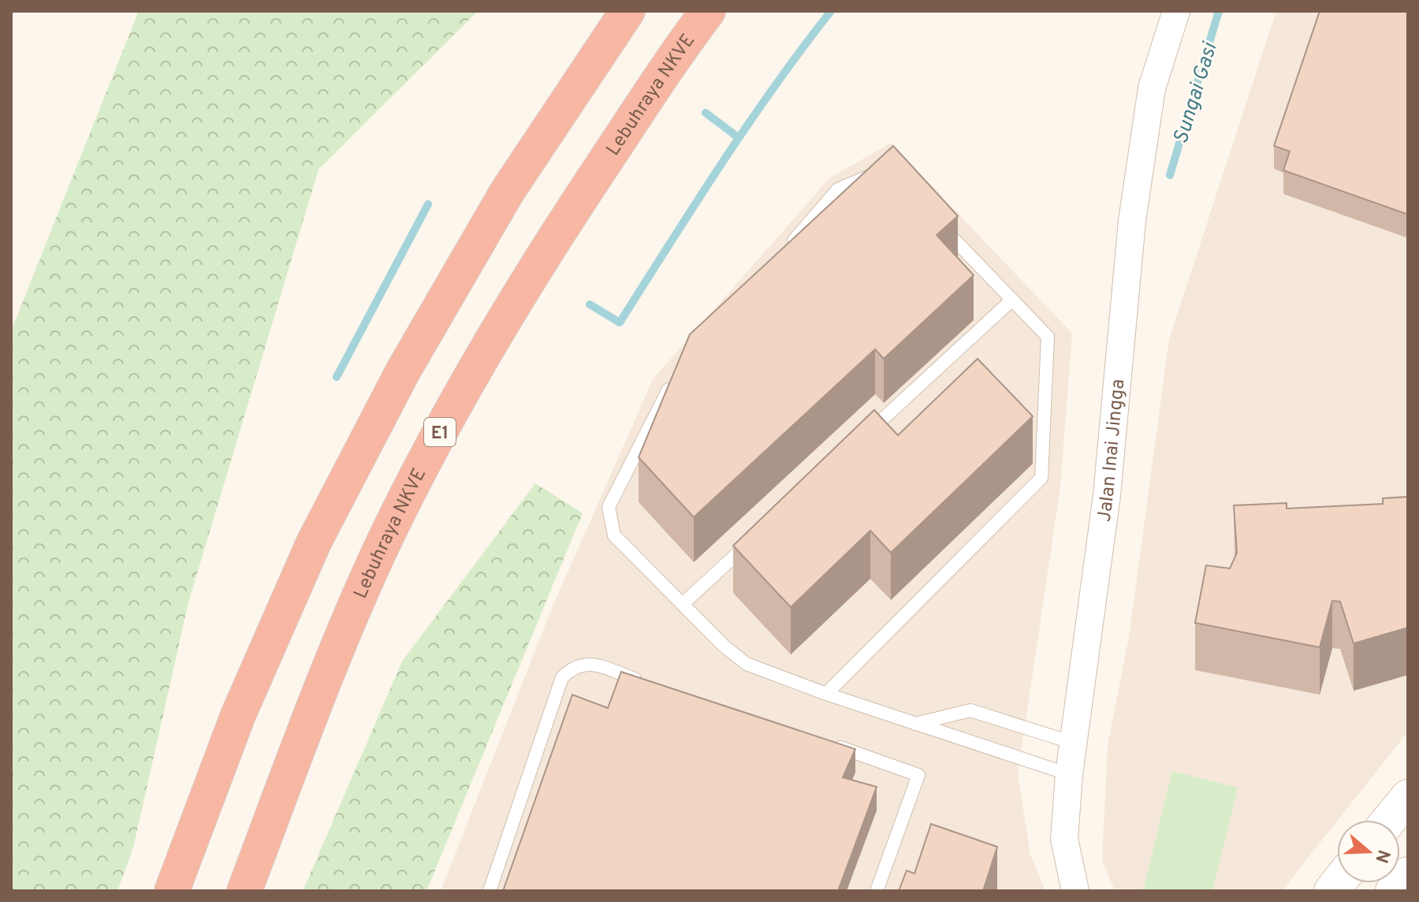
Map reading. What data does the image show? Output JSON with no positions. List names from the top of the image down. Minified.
{"streets":{"highway":["Lebuhraya NKVE","E1"],"street":["Jalan Inai Jingga"]},"water":["Sungai Gasi"],"north":"right"}
